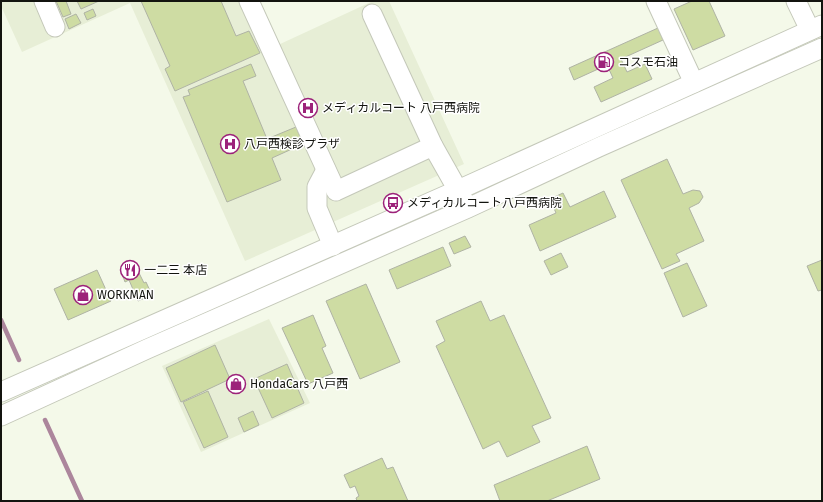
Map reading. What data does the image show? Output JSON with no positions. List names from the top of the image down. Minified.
{"places":{"fuel station":["コスモ石油"],"hospital":["メディカルコート 八戸西病院","八戸西検診プラザ"],"bus stop":["メディカルコート八戸西病院"],"restaurant":["一二三 本店"],"shop":["WORKMAN","HondaCars 八戸西"]}}
